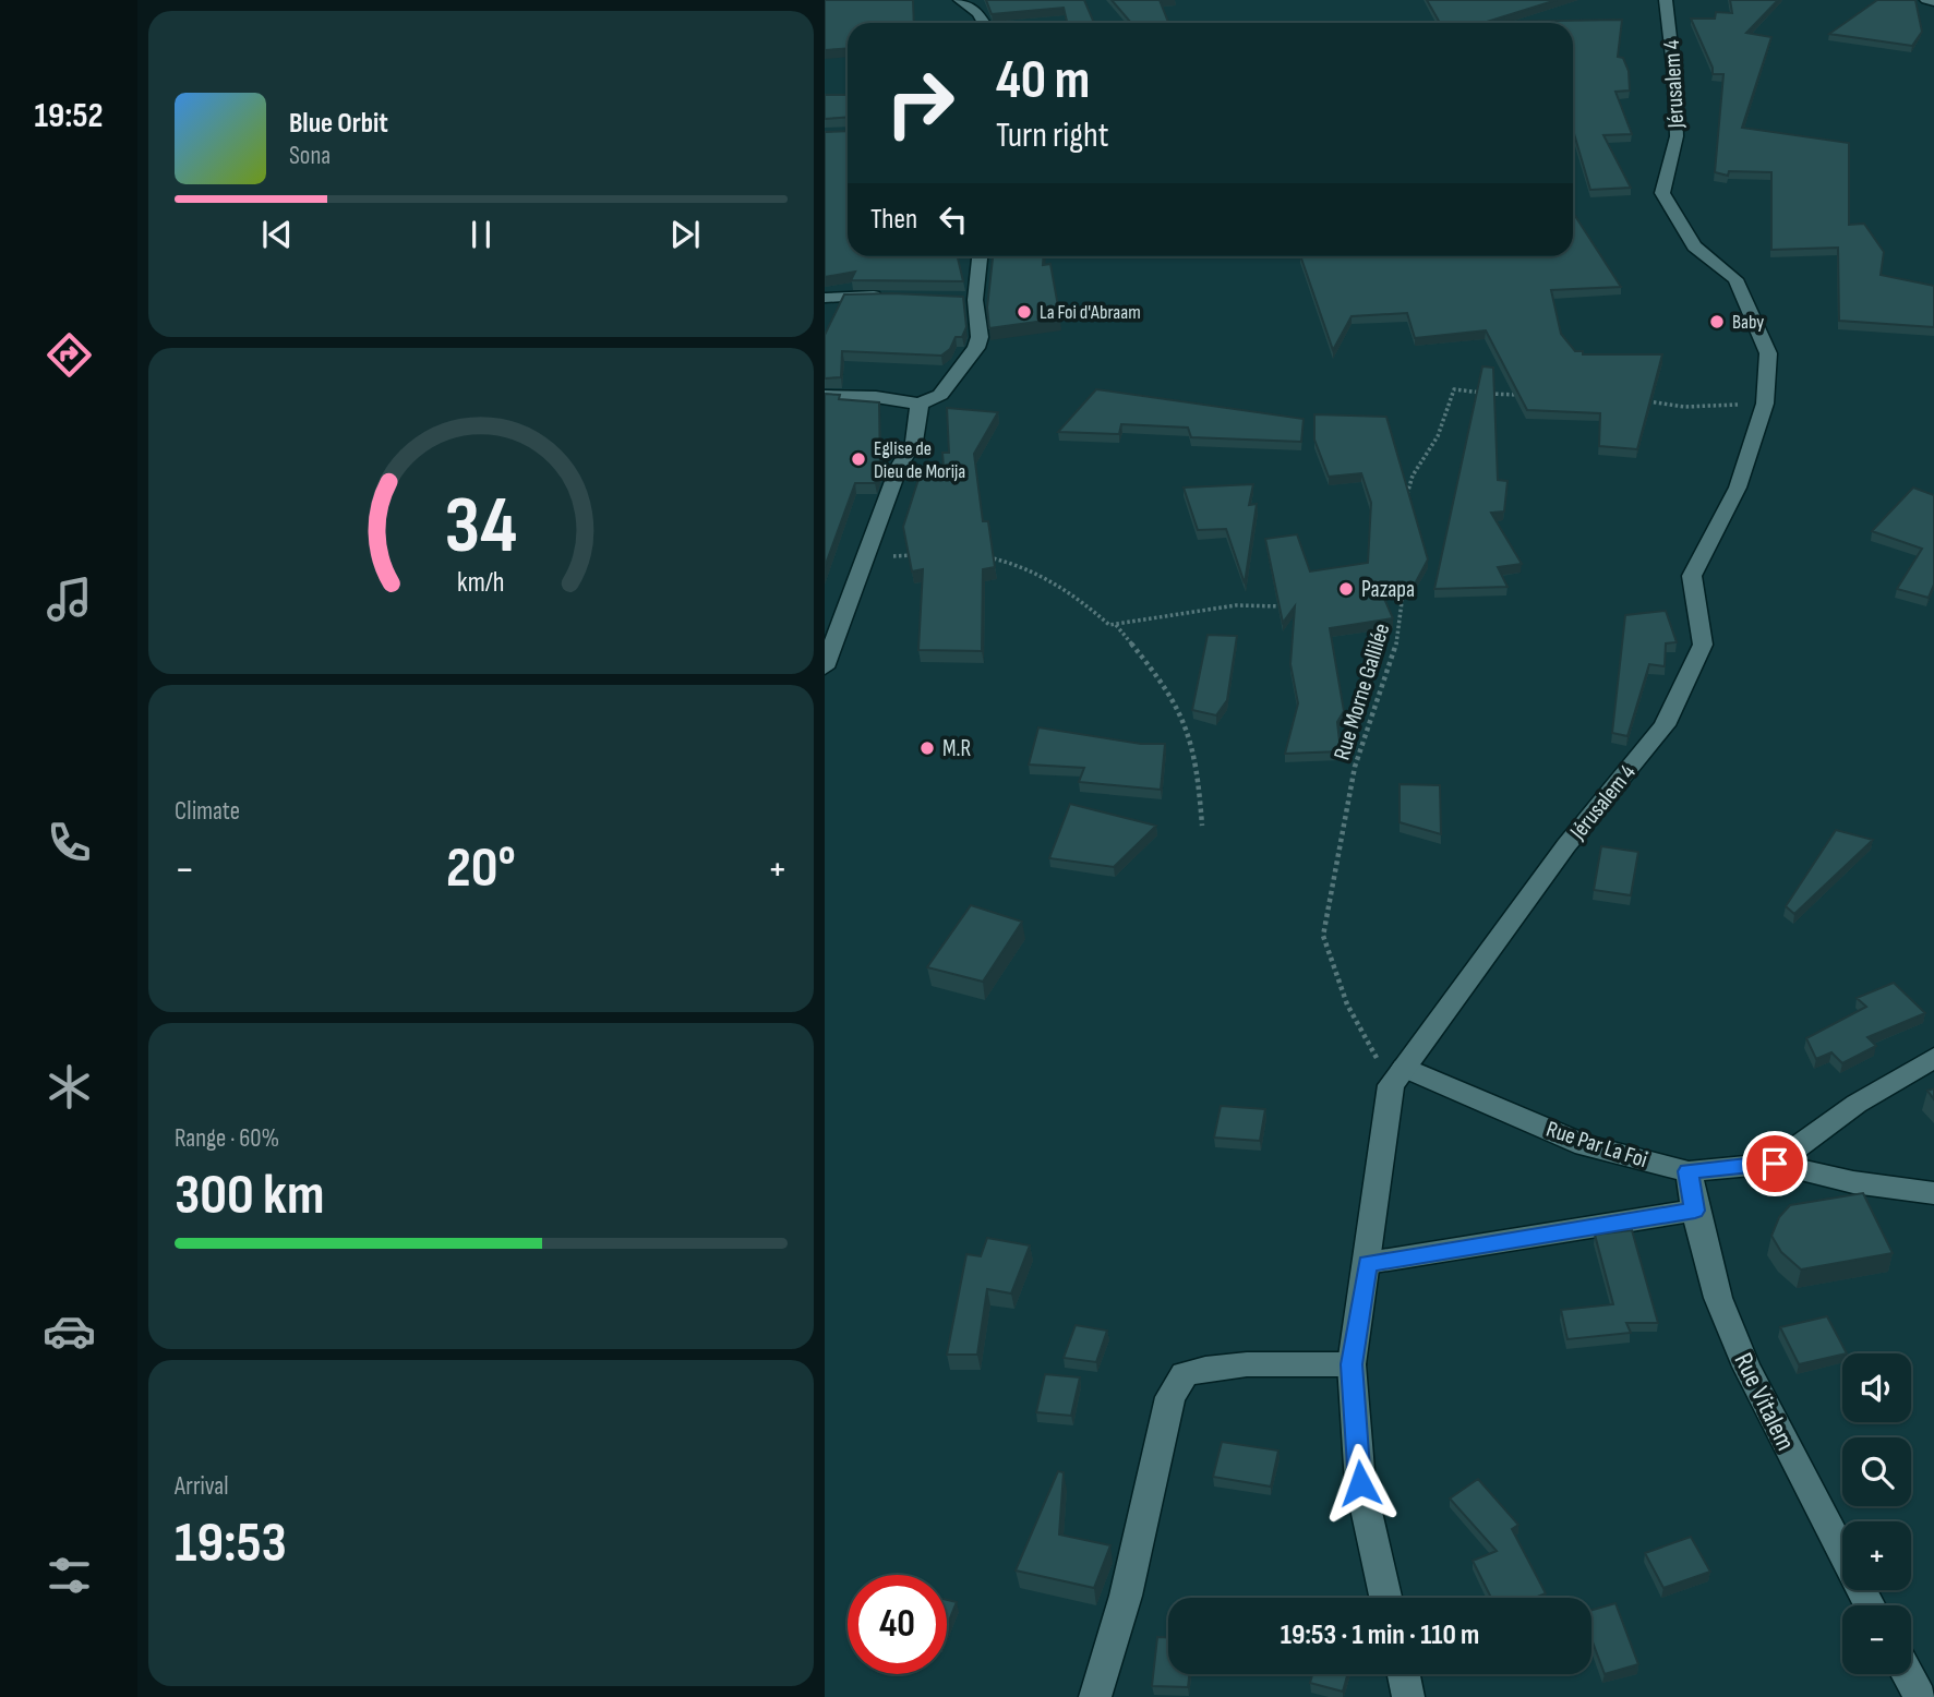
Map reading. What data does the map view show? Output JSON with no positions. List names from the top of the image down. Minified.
{"streets":{"street":["Jérusalem 4","Rue Par La Foi","Rue Vitalem"],"path":["Rue Morne Gallilée"]},"crossings":[["Jérusalem 4","Rue Morne Gallilée"],["Jérusalem 4","Rue Par La Foi"],["Rue Morne Gallilée","Rue Par La Foi"],["Rue Par La Foi","Rue Vitalem"]],"places":["La Foi d'Abraam","Baby","Eglise de Dieu de Morija","Pazapa","M.R"],"page":{"tabs":"19:52","turn":["40 m","Turn right"],"song":["Blue Orbit","Sona"],"then":"Then","tile":["Climate",["Range · 60%","300 km"],["Arrival","19:53"]],"heat":["−","20°","+"],"map_buttons":["+","−"],"limit":"40","trip":"19:53 · 1 min · 110 m","gauge":["34","km/h"]}}
